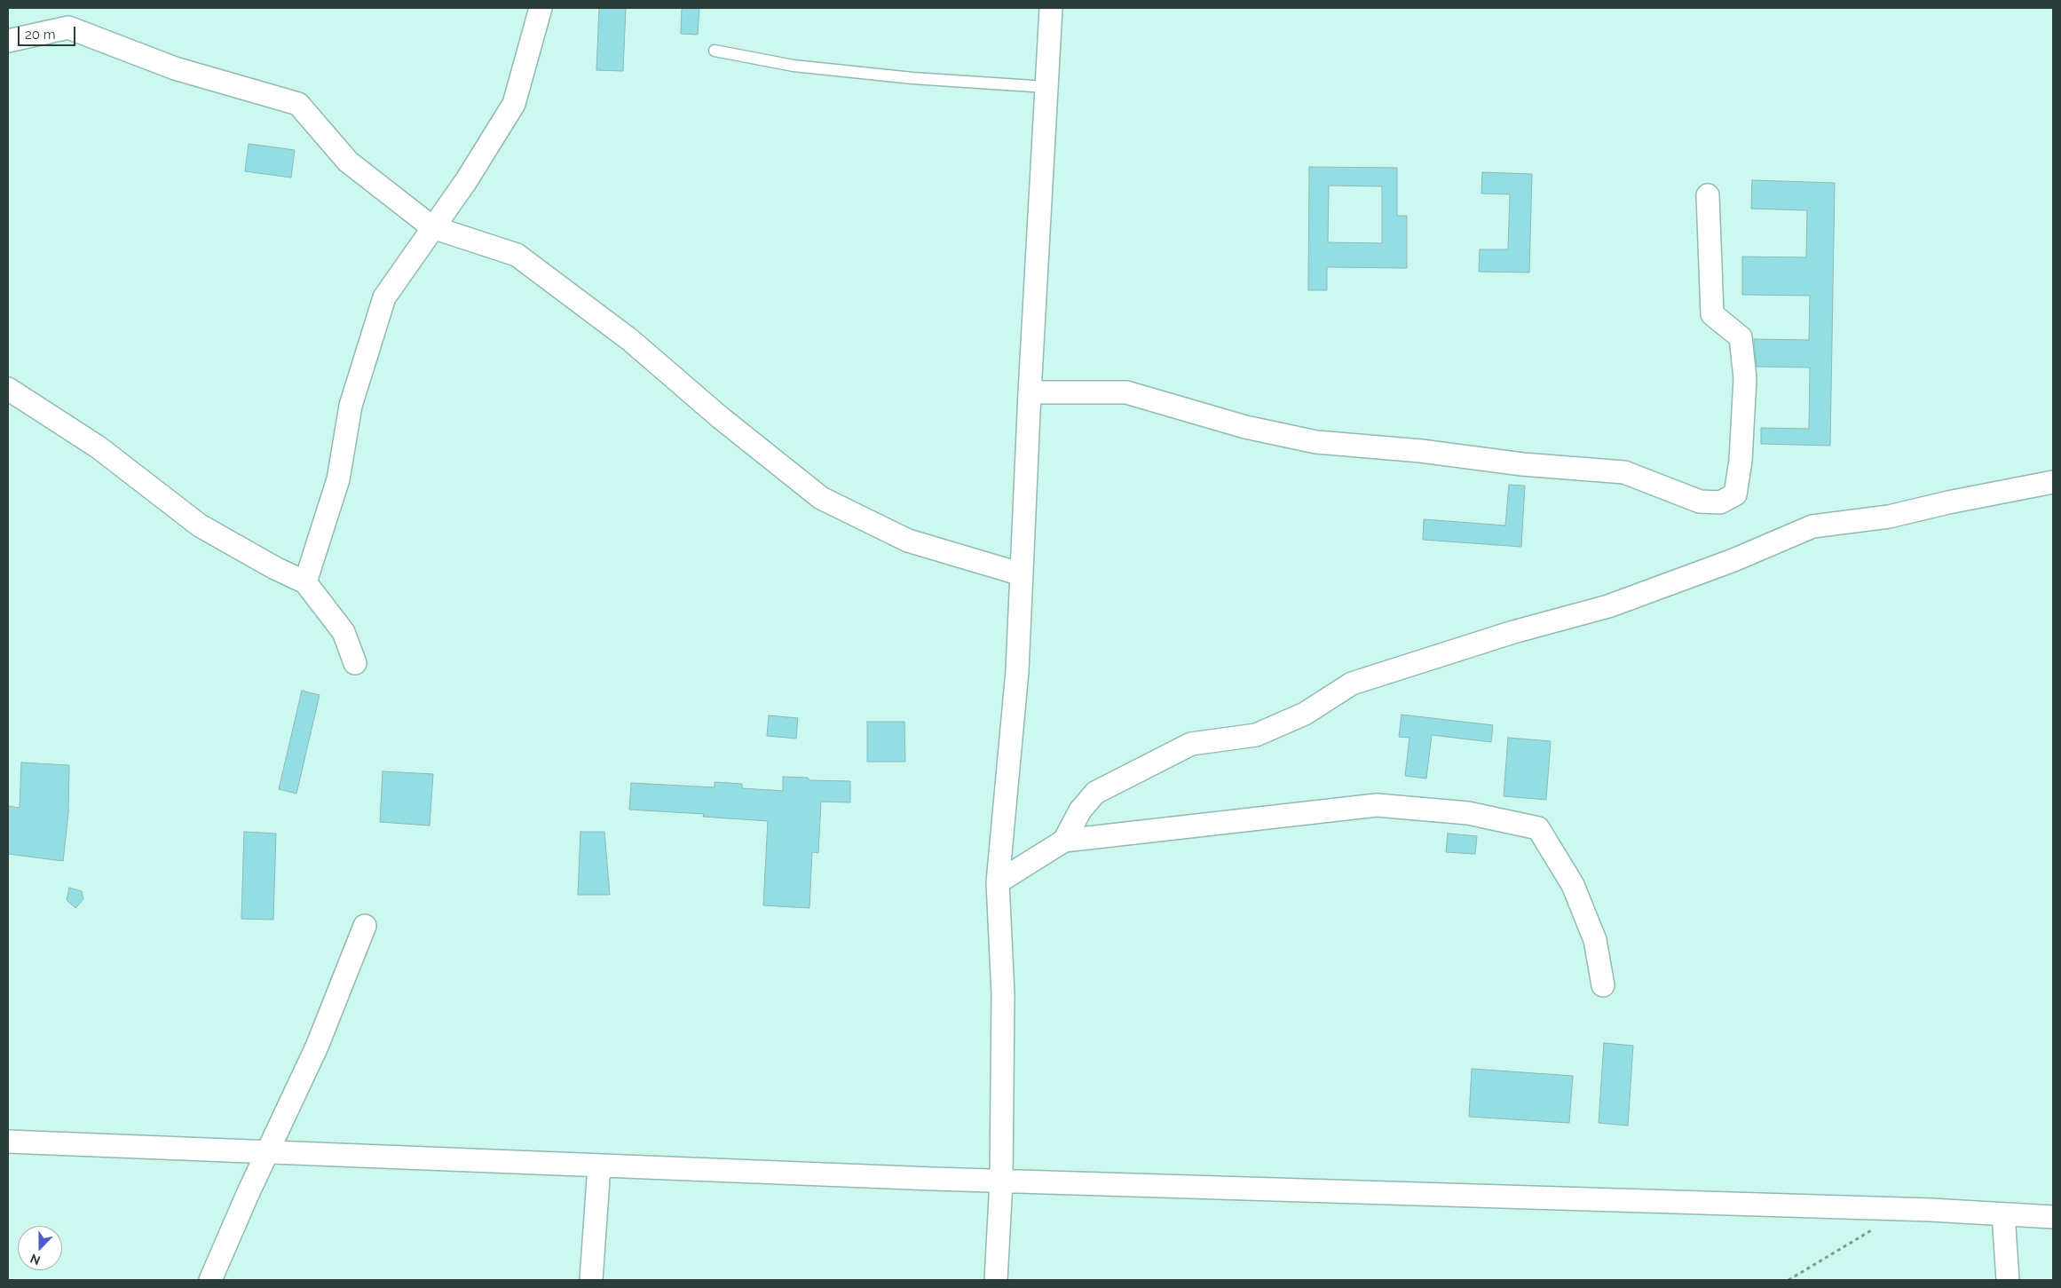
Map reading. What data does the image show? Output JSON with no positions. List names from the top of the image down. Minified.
{"scale_bar":"20 m","north":"bottom"}
